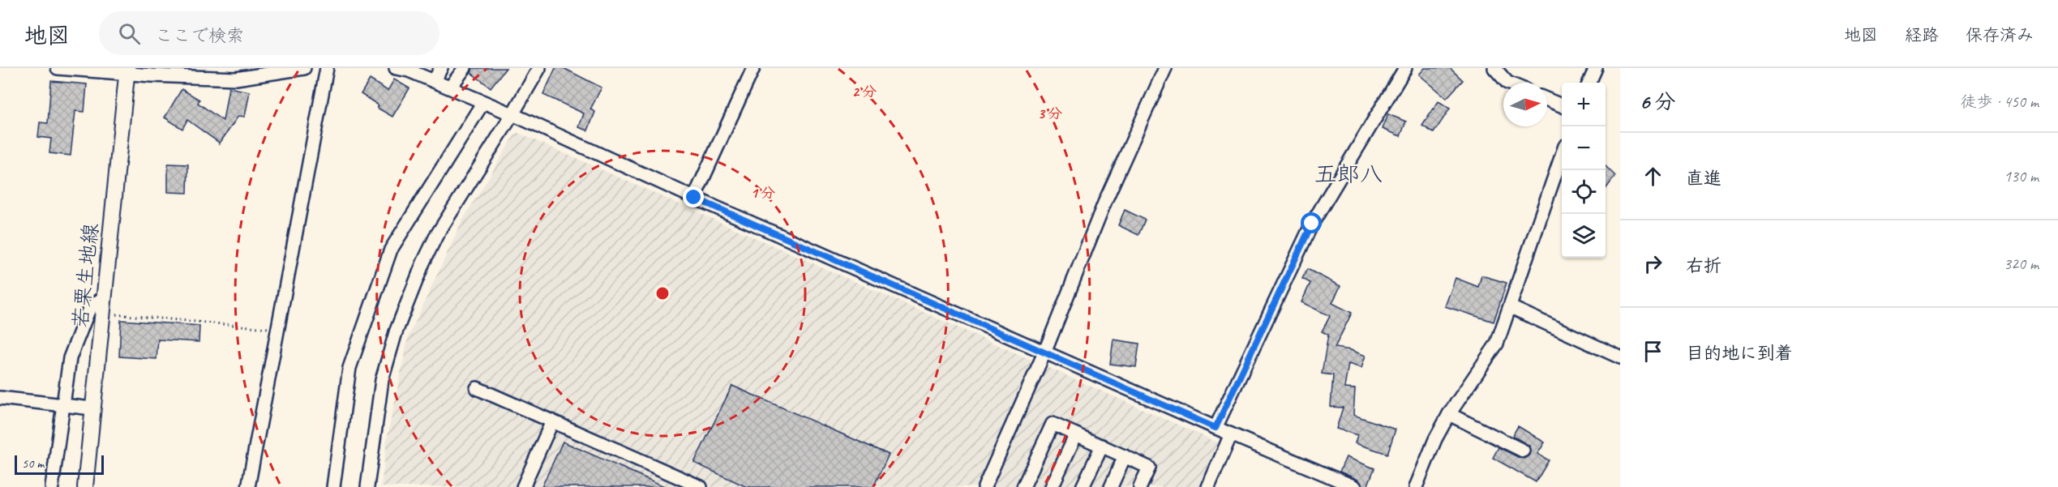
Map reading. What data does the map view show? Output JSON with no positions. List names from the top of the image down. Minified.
{"streets":{"main road":["若栗生地線"]},"districts":["五郎八"],"scale_bar":"50 m","north":"right","page":{"header":"地図","search":"ここで検索","nav":["地図","経路","保存済み"],"heading":["6 分","徒歩 · 450 m"],"map_buttons":["+","−"],"list":[["直進","130 m"],["右折","320 m"],"目的地に到着"],"scale":"50 m"},"rings":["2 分","3 分","1 分"]}
